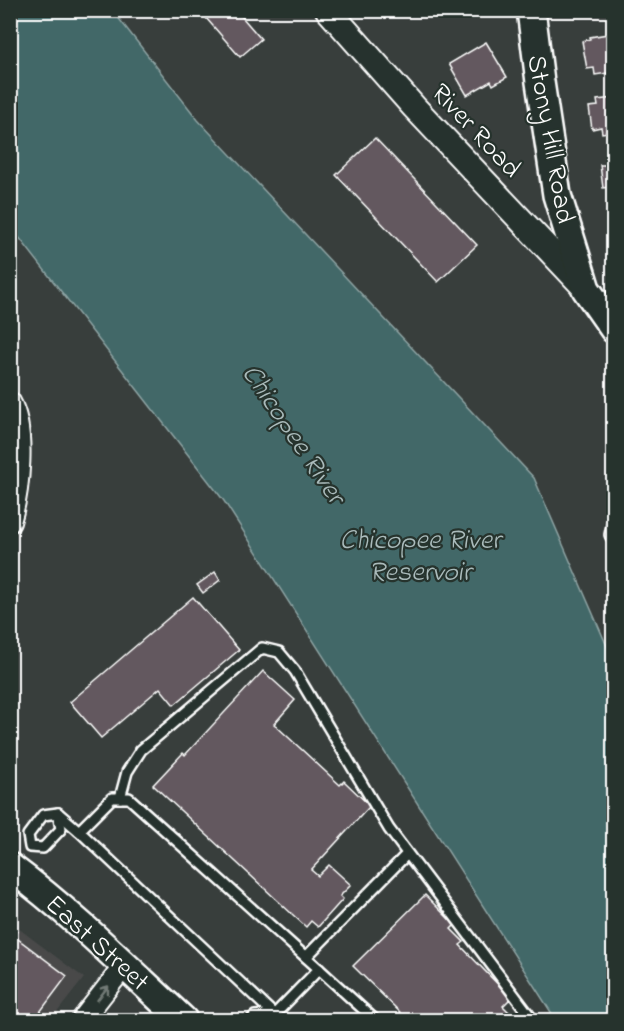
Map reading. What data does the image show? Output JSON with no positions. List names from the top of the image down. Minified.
{"streets":{"main road":["Stony Hill Road","East Street"],"street":["River Road"]},"crossings":[["River Road","Stony Hill Road"]],"water":["Chicopee River","Chicopee River Reservoir"]}
